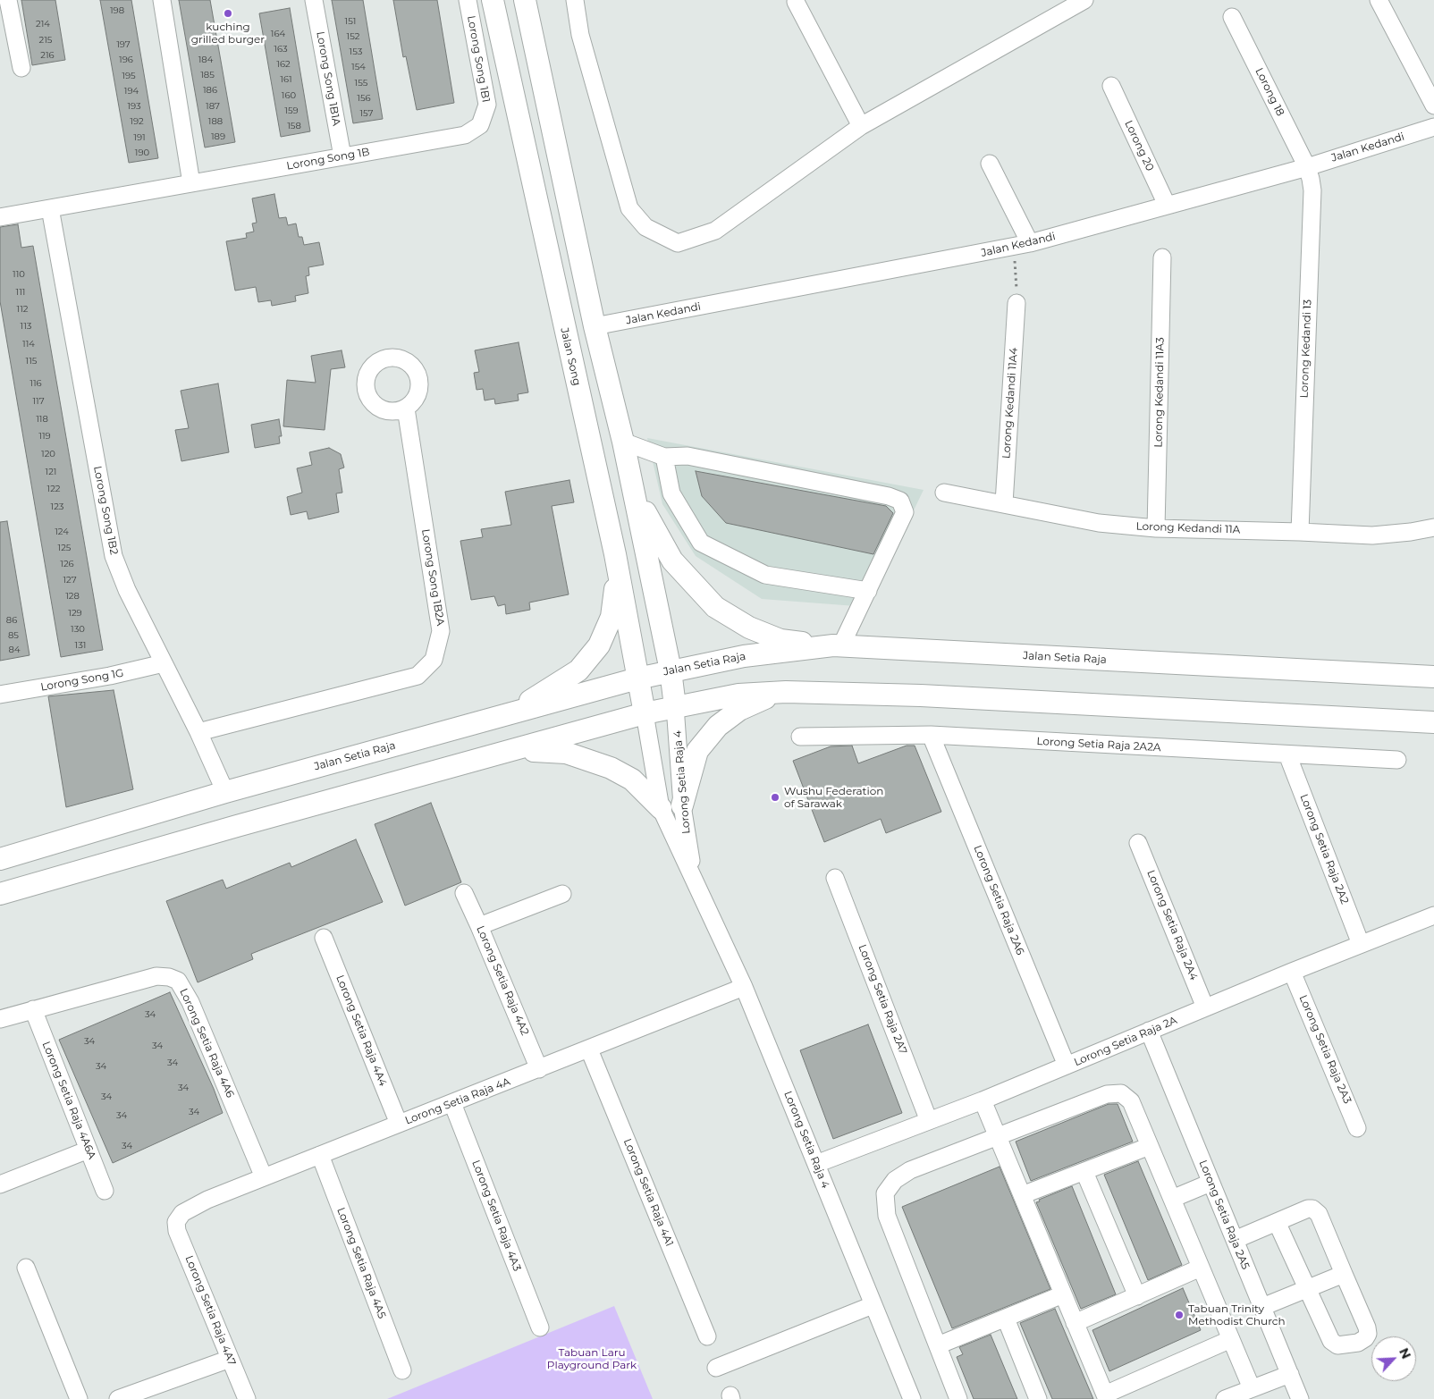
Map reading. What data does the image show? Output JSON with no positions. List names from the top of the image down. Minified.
{"streets":{"main road":["Jalan Song","Jalan Setia Raja"],"street":["Lorong Song 1B1","Lorong Song 1B1A","Lorong 18","Lorong 20","Jalan Kedandi","Lorong Song 1B","Lorong Kedandi 13","Lorong Kedandi 11A3","Lorong Kedandi 11A4","Lorong Song 1B2","Lorong Kedandi 11A","Lorong Song 1B2A","Lorong Song 1G","Lorong Setia Raja 2A2A","Lorong Setia Raja 4","Lorong Setia Raja 2A2","Lorong Setia Raja 2A6","Lorong Setia Raja 2A4","Lorong Setia Raja 4A2","Lorong Setia Raja 2A7","Lorong Setia Raja 4A4","Lorong Setia Raja 2A","Lorong Setia Raja 4A6","Lorong Setia Raja 2A3","Lorong Setia Raja 4A6A","Lorong Setia Raja 4A","Lorong Setia Raja 4A1","Lorong Setia Raja 2A5","Lorong Setia Raja 4A3","Lorong Setia Raja 4A5","Lorong Setia Raja 4A7"]},"crossings":[["Lorong Song 1B1","Lorong Song 1B"],["Lorong Song 1B1A","Lorong Song 1B"],["Lorong 18","Jalan Kedandi"],["Lorong 18","Lorong Kedandi 13"],["Lorong 20","Jalan Kedandi"],["Jalan Kedandi","Lorong Kedandi 13"],["Lorong Song 1B","Lorong Song 1B2"],["Lorong Kedandi 13","Lorong Kedandi 11A"],["Jalan Song","Jalan Setia Raja"],["Jalan Song","Lorong Setia Raja 4"],["Lorong Kedandi 11A3","Lorong Kedandi 11A"],["Lorong Kedandi 11A4","Lorong Kedandi 11A"],["Lorong Song 1B2","Lorong Song 1B2A"],["Lorong Song 1B2","Jalan Setia Raja"],["Lorong Song 1B2","Lorong Song 1G"],["Lorong Setia Raja 2A2A","Lorong Setia Raja 2A2"],["Lorong Setia Raja 2A2A","Lorong Setia Raja 2A6"],["Lorong Setia Raja 4","Lorong Setia Raja 2A"],["Lorong Setia Raja 4","Lorong Setia Raja 4A"],["Lorong Setia Raja 2A2","Lorong Setia Raja 2A"],["Lorong Setia Raja 2A6","Lorong Setia Raja 2A"],["Lorong Setia Raja 2A4","Lorong Setia Raja 2A"],["Lorong Setia Raja 4A2","Lorong Setia Raja 4A"],["Lorong Setia Raja 2A7","Lorong Setia Raja 2A"],["Lorong Setia Raja 4A4","Lorong Setia Raja 4A"],["Lorong Setia Raja 2A","Lorong Setia Raja 2A3"],["Lorong Setia Raja 2A","Lorong Setia Raja 2A5"],["Lorong Setia Raja 4A6","Lorong Setia Raja 4A6A"],["Lorong Setia Raja 4A6","Lorong Setia Raja 4A"],["Lorong Setia Raja 4A","Lorong Setia Raja 4A1"],["Lorong Setia Raja 4A","Lorong Setia Raja 4A3"],["Lorong Setia Raja 4A","Lorong Setia Raja 4A5"],["Lorong Setia Raja 4A","Lorong Setia Raja 4A7"]],"parks":["Tabuan Laru Playground Park"],"places":["kuching grilled burger","Wushu Federation of Sarawak","Tabuan Trinity Methodist Church"],"house_numbers":["198","151","214","164","152","215","197","163","153","216","196","184","162","154","185","195","161","155","186","194","160","156","193","187","159","157","192","188","158","189","191","190","110","111","112","113","114","115","116","117","118","119","120","121","122","123","124","125","126","127","128","129","86","130","85","131","84","34","34","34","34","34","34","34","34","34","34"],"north":"top right"}
